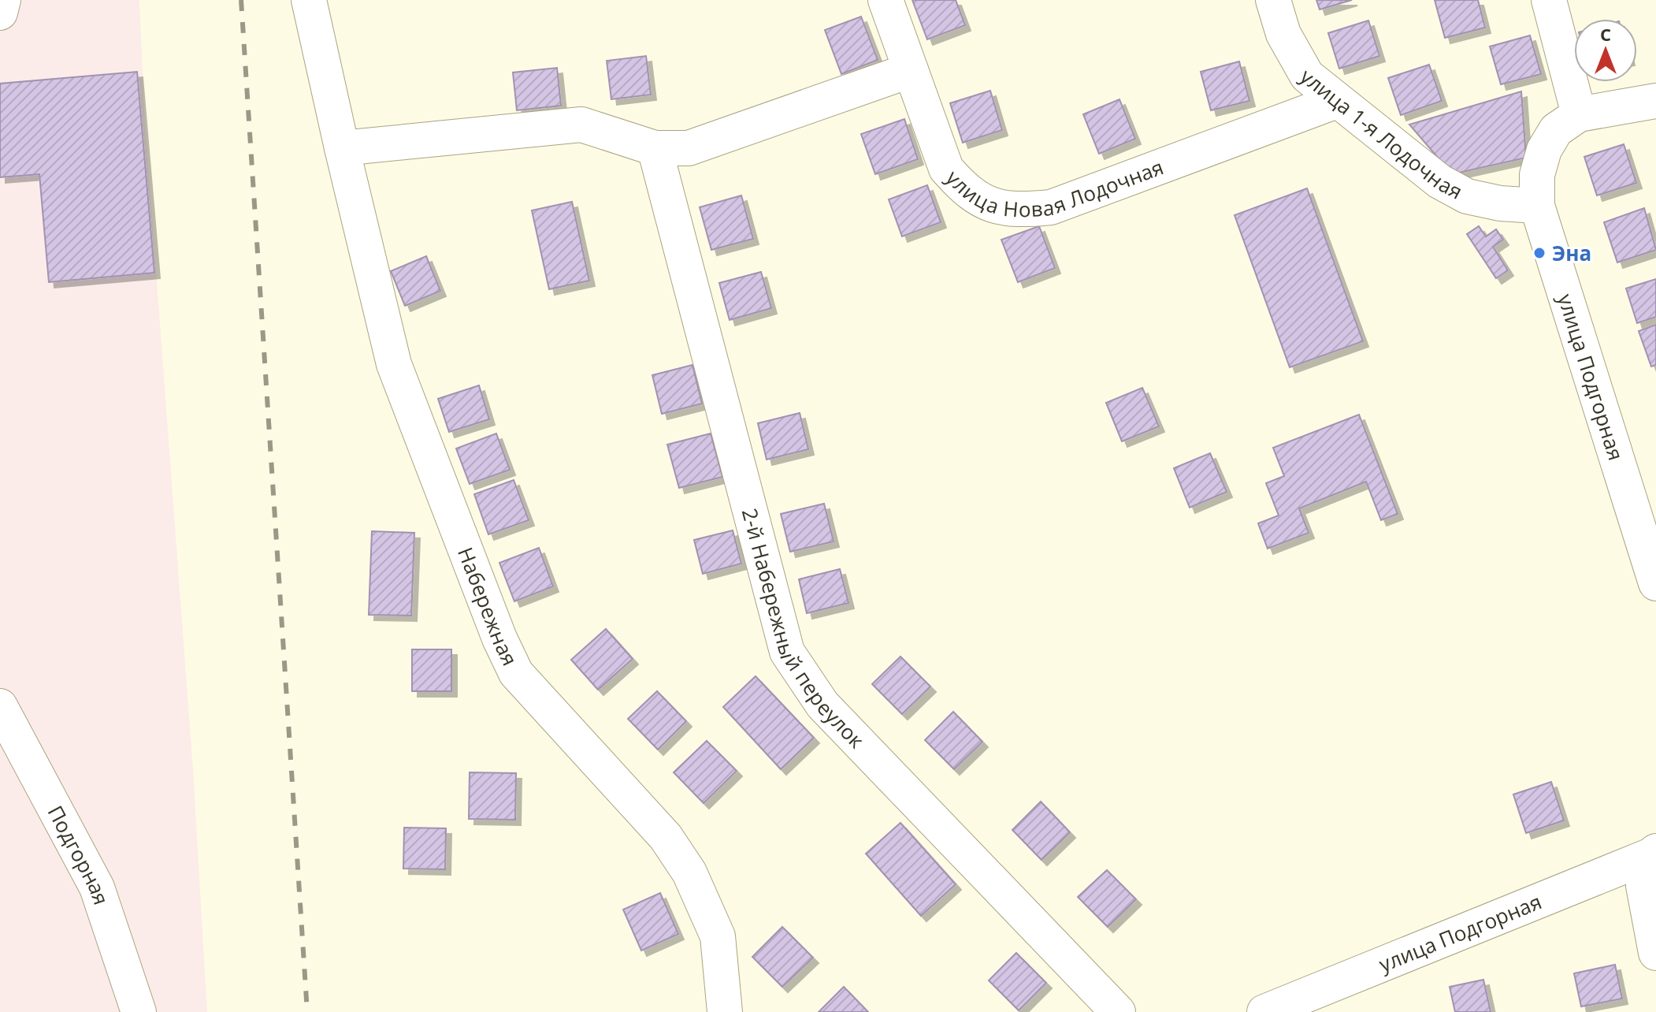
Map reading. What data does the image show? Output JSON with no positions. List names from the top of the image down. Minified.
{"streets":{"street":["улица 1-я Лодочная","улица Новая Лодочная","улица Подгорная","Набережная","2-й Набережный переулок","Подгорная"]},"crossings":[["улица 1-я Лодочная","улица Новая Лодочная"],["улица 1-я Лодочная","улица Подгорная"]],"places":["Эна"],"north":"top"}
